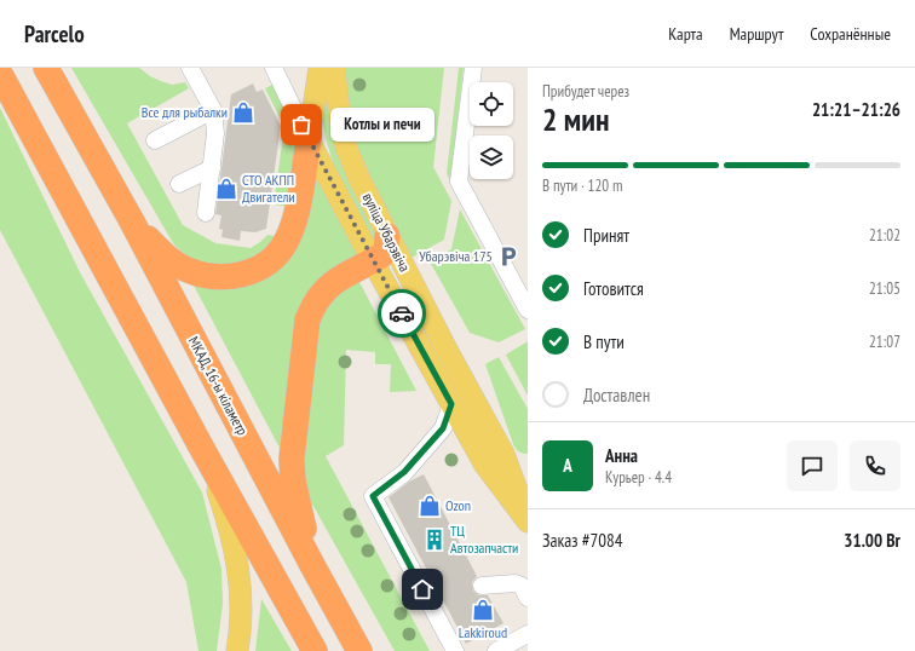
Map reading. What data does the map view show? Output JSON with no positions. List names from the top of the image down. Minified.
{"streets":{"highway":["МКАД, 16-ы кіламетр"],"main road":["вуліца Убарэвіча"]},"places":{"shop":["Все для рыбалки","СТО АКПП Двигатели","Ozon","Lakkiroud"],"other":["Котлы и печи"],"parking":["Убарэвіча 175"],"building":["ТЦ Автозапчасти"]},"page":{"header":"Parcelo","nav":["Карта","Маршрут","Сохранённые"],"heading":["2 мин","Прибудет через","21:21–21:26"],"panel":["Анна","Курьер · 4.4","Заказ #7084","31.00 Br"],"bubble":"Котлы и печи","bar":"В пути · 120 m","list":[["Принят","21:02"],["Готовится","21:05"],["В пути","21:07"],"Доставлен"],"round":"А"}}
